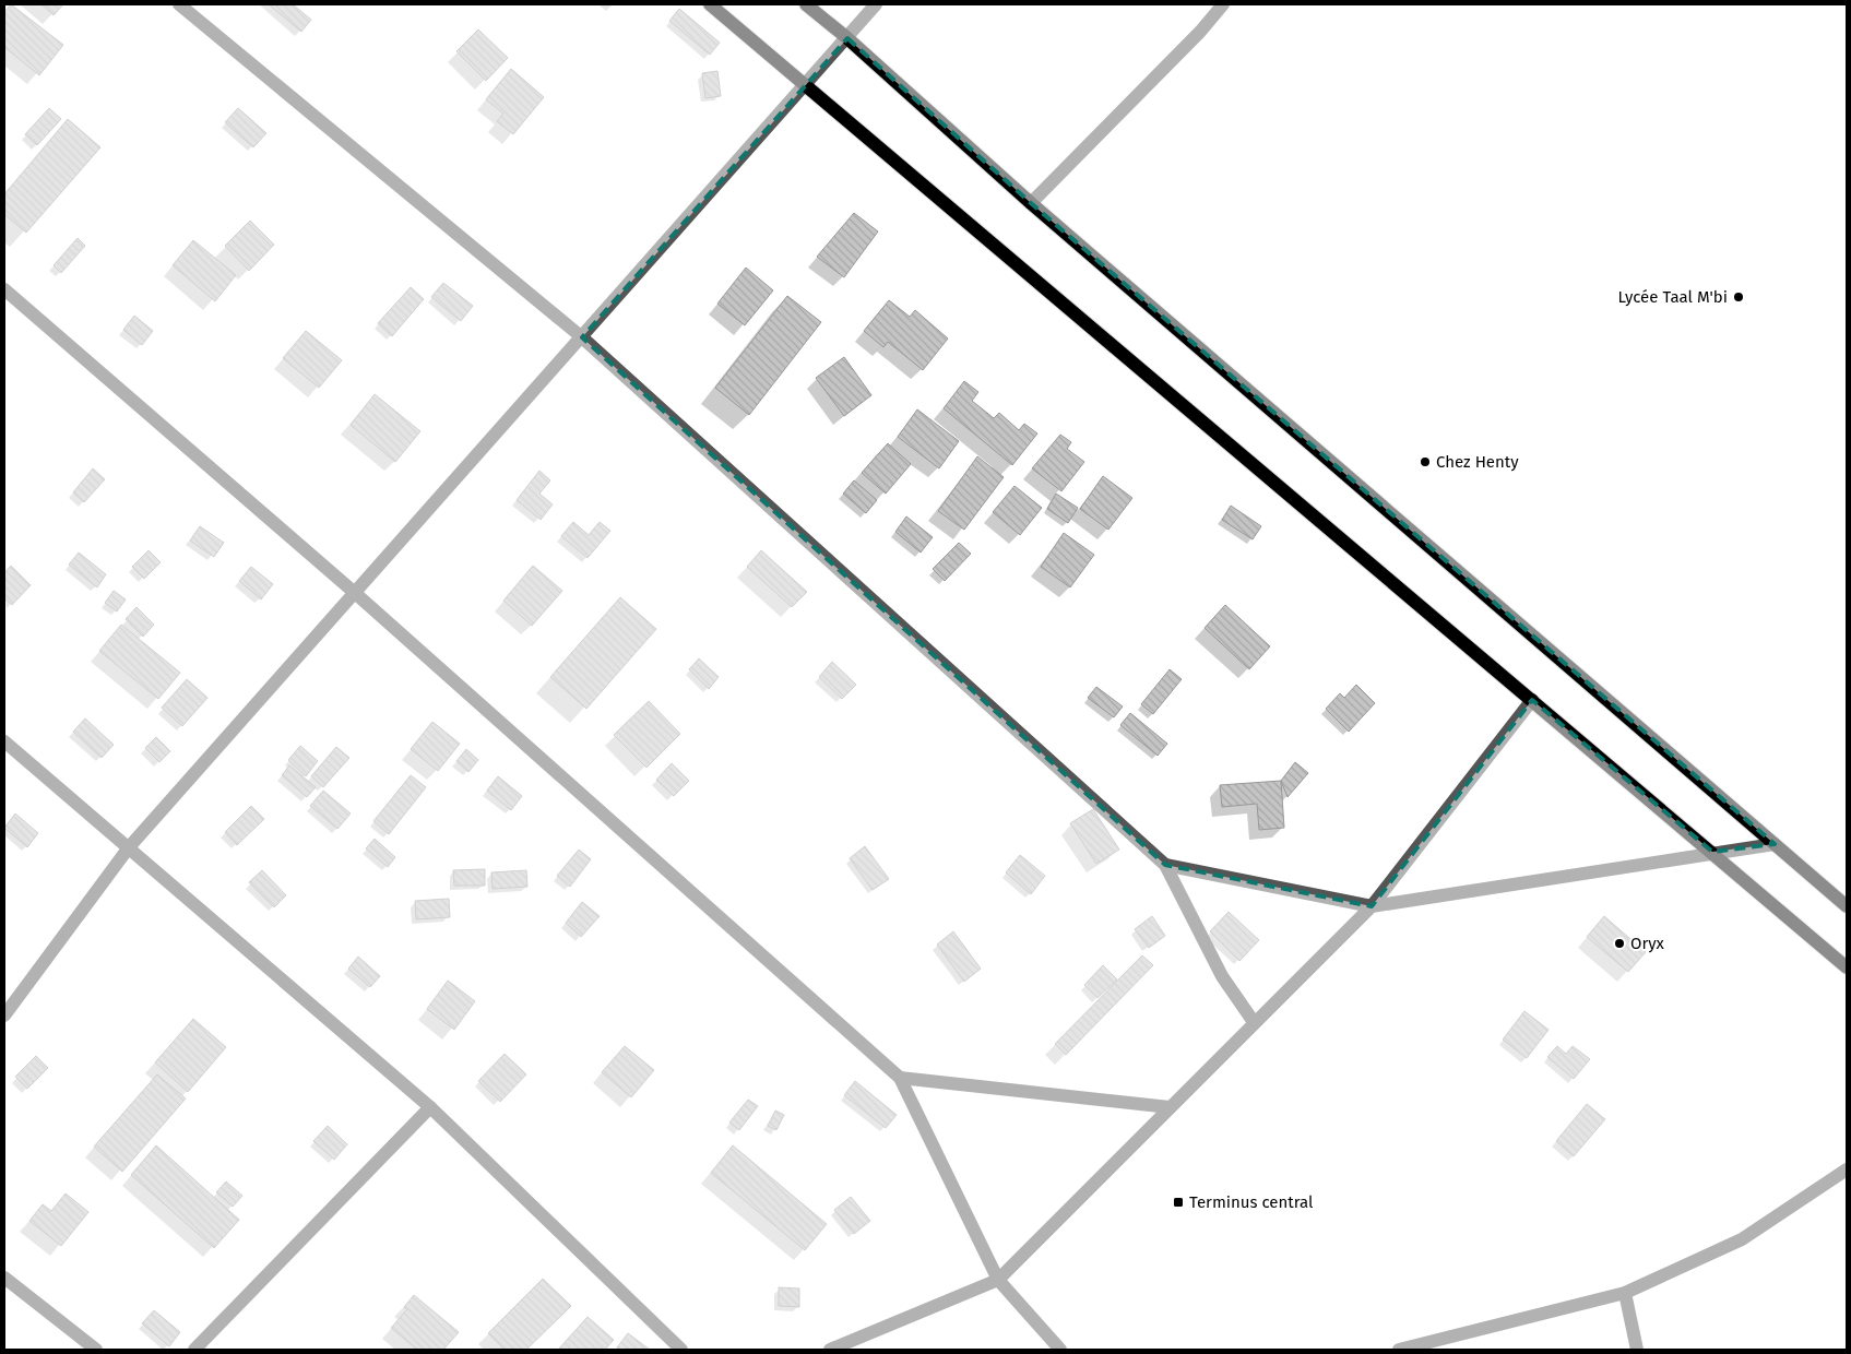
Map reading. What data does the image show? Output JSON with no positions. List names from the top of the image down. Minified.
{"places":{"other":["Lycée Taal M'bi","Chez Henty","Oryx"],"transit":["Terminus central"]}}
